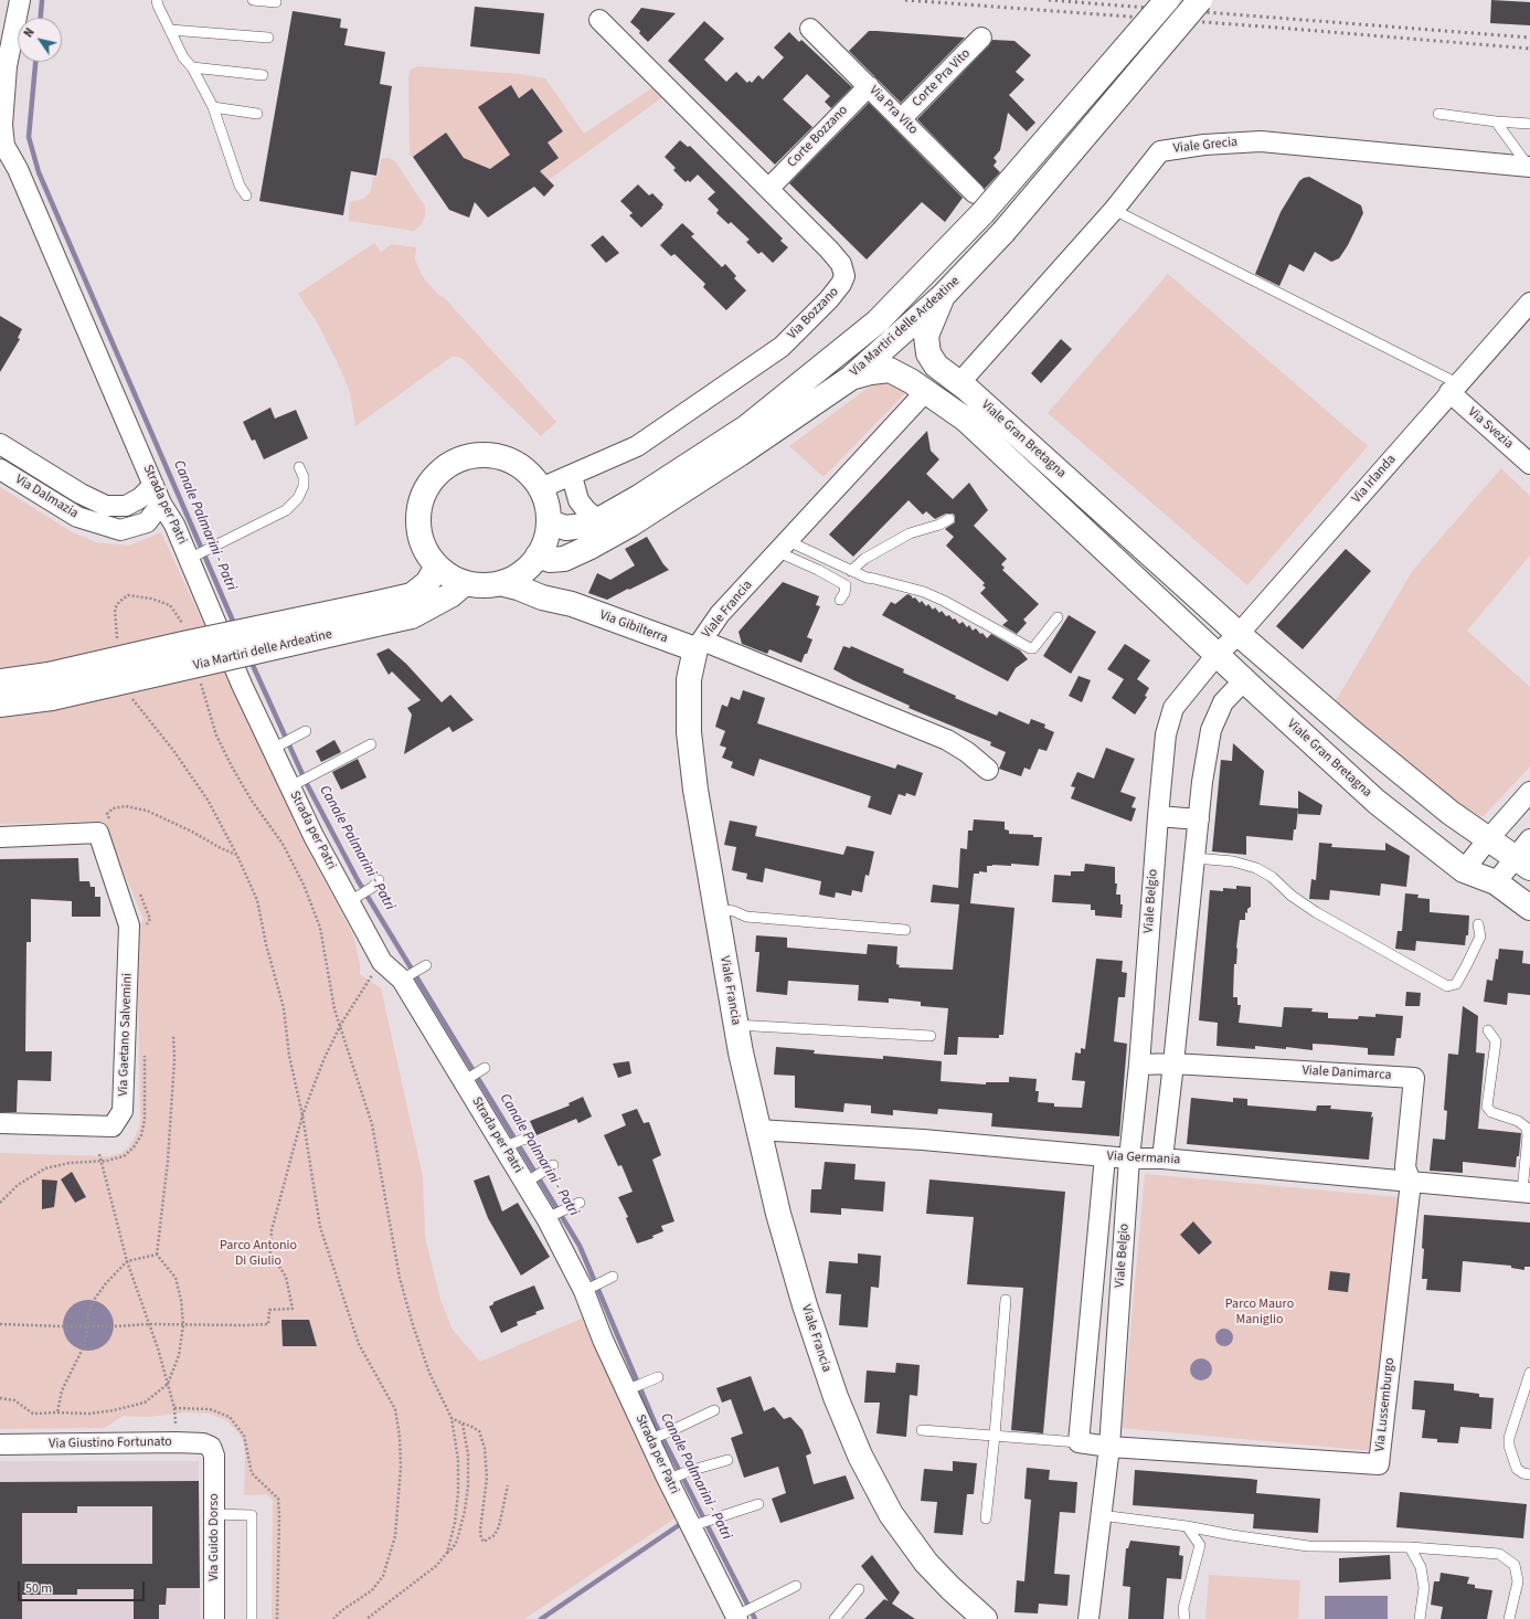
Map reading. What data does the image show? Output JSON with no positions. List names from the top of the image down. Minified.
{"streets":{"street":["Corte Pra Vito","Via Pra Vito","Corte Bozzano","Viale Grecia","Via Bozzano","Via Martiri delle Ardeatine","Via Svezia","Viale Gran Bretagna","Via Irlanda","Via Dalmazia","Strada per Patri","Viale Francia","Via Gibilterra","Viale Belgio","Via Gaetano Salvemini","Viale Danimarca","Via Germania","Via Lussemburgo","Via Giustino Fortunato","Via Guido Dorso"]},"crossings":[["Corte Pra Vito","Via Pra Vito"],["Via Pra Vito","Corte Bozzano"],["Via Pra Vito","Via Martiri delle Ardeatine"],["Corte Bozzano","Via Bozzano"],["Viale Grecia","Viale Gran Bretagna"],["Via Bozzano","Via Martiri delle Ardeatine"],["Via Bozzano","Via Gibilterra"],["Via Martiri delle Ardeatine","Viale Gran Bretagna"],["Via Martiri delle Ardeatine","Via Gibilterra"],["Via Svezia","Via Irlanda"],["Viale Gran Bretagna","Via Irlanda"],["Viale Gran Bretagna","Viale Francia"],["Viale Gran Bretagna","Viale Belgio"],["Via Irlanda","Viale Belgio"],["Via Dalmazia","Strada per Patri"],["Viale Francia","Via Gibilterra"],["Viale Francia","Via Germania"],["Viale Belgio","Via Germania"],["Viale Belgio","Via Lussemburgo"],["Viale Danimarca","Via Germania"],["Viale Danimarca","Via Lussemburgo"],["Via Germania","Via Lussemburgo"],["Via Giustino Fortunato","Via Guido Dorso"]],"water":["Canale Palmarini - Patri"],"parks":["Parco Antonio Di Giulio","Parco Mauro Maniglio"],"scale_bar":"50 m","north":"top left"}
